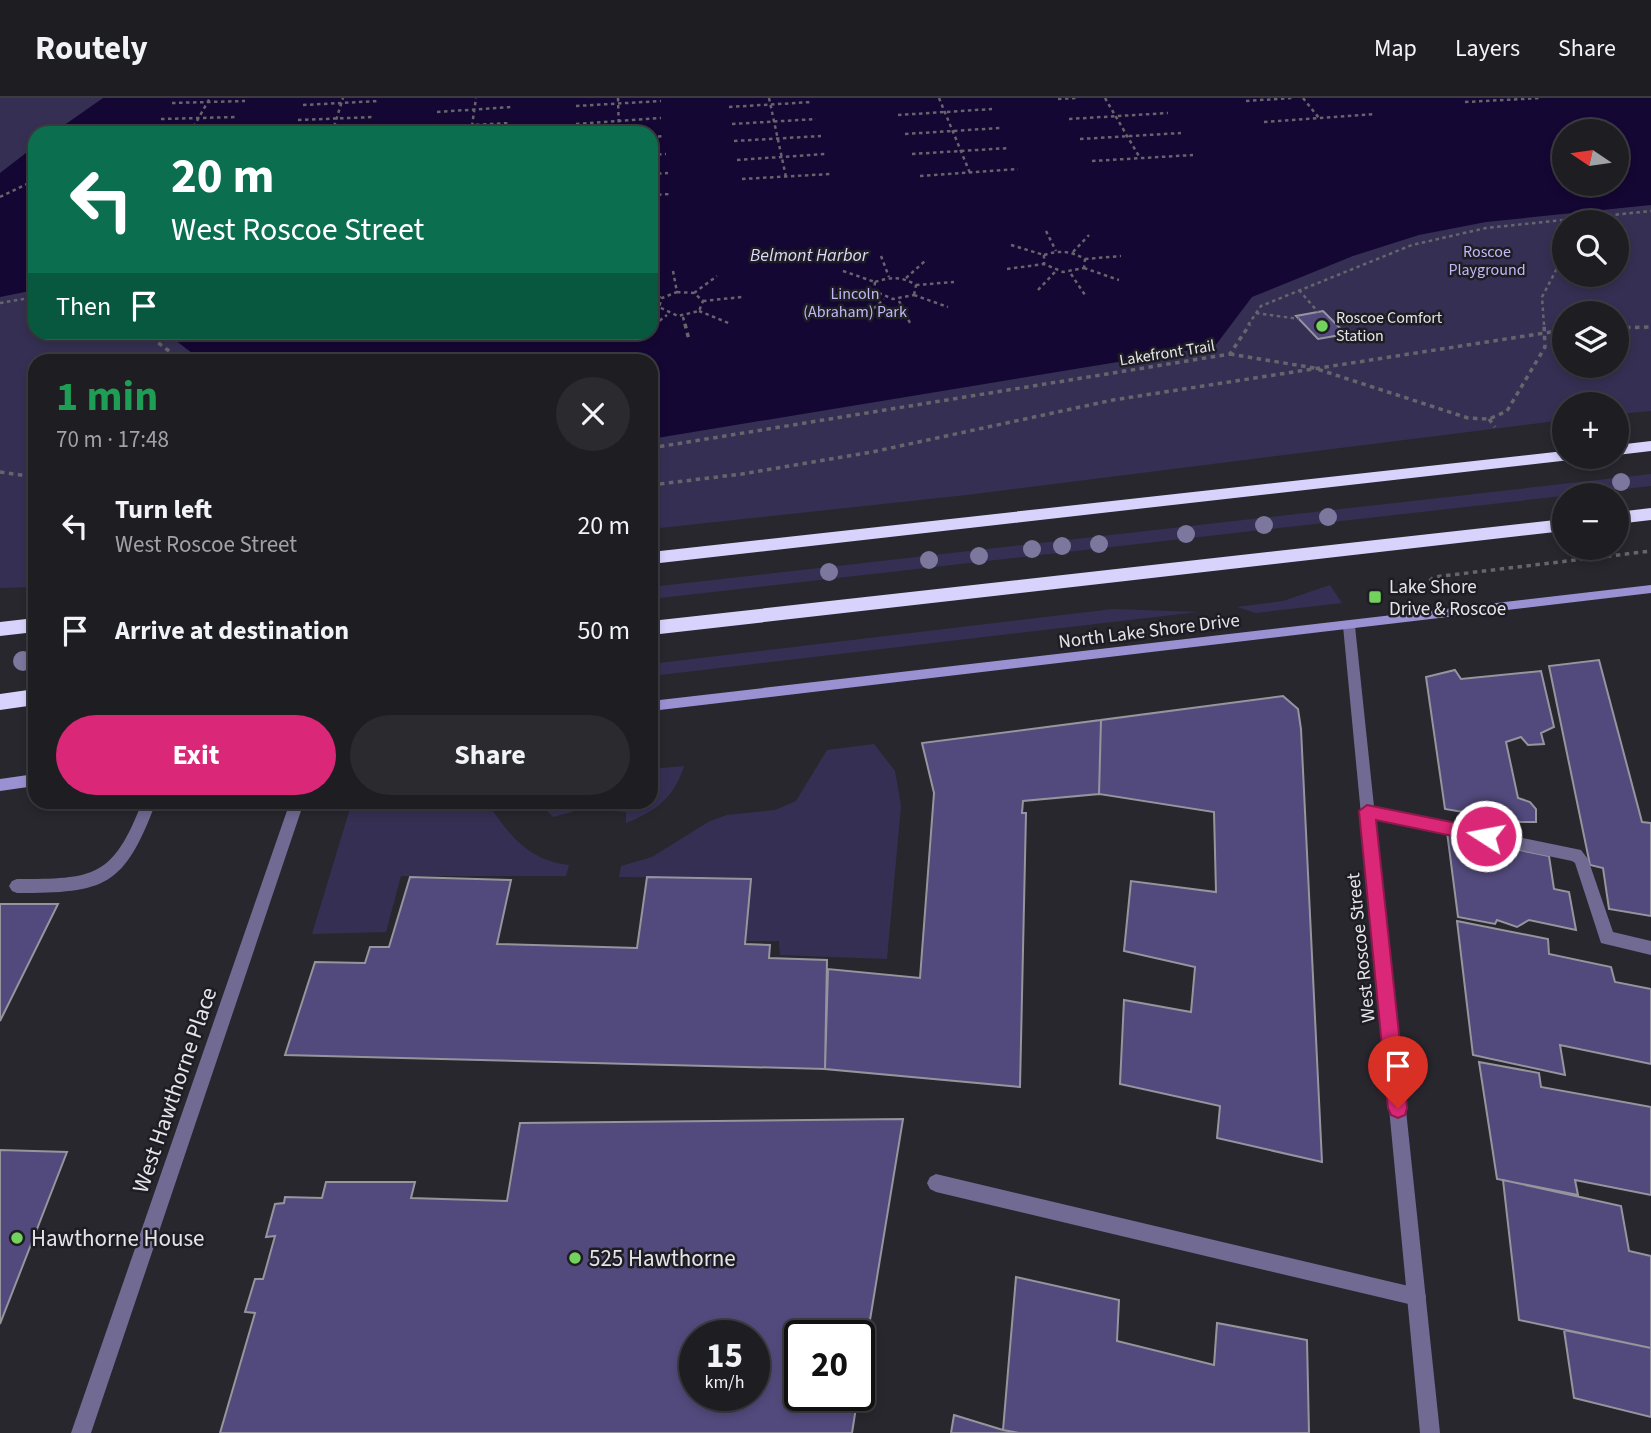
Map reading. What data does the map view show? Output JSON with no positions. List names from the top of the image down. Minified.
{"streets":{"main road":["North Lake Shore Drive"],"street":["West Roscoe Street","West Hawthorne Place"],"path":["Lakefront Trail"]},"crossings":[["North Lake Shore Drive","West Roscoe Street"]],"water":["Belmont Harbor"],"parks":["Roscoe Playground","Lincoln (Abraham) Park"],"places":{"other":["Roscoe Comfort Station","Hawthorne House","525 Hawthorne"],"transit":["Lake Shore Drive & Roscoe"]},"north":"left","page":{"header":"Routely","nav":["Map","Layers","Share"],"map_buttons":["+","−"],"turn":["20 m","West Roscoe Street"],"then":"Then","heading":["1 min","70 m · 17:48"],"list":[{"name":"Turn left","note":"West Roscoe Street","value":"20 m"},{"name":"Arrive at destination","value":"50 m"}],"buttons":["Exit","Share"],"speed":"15 km/h","limit":"20"}}
